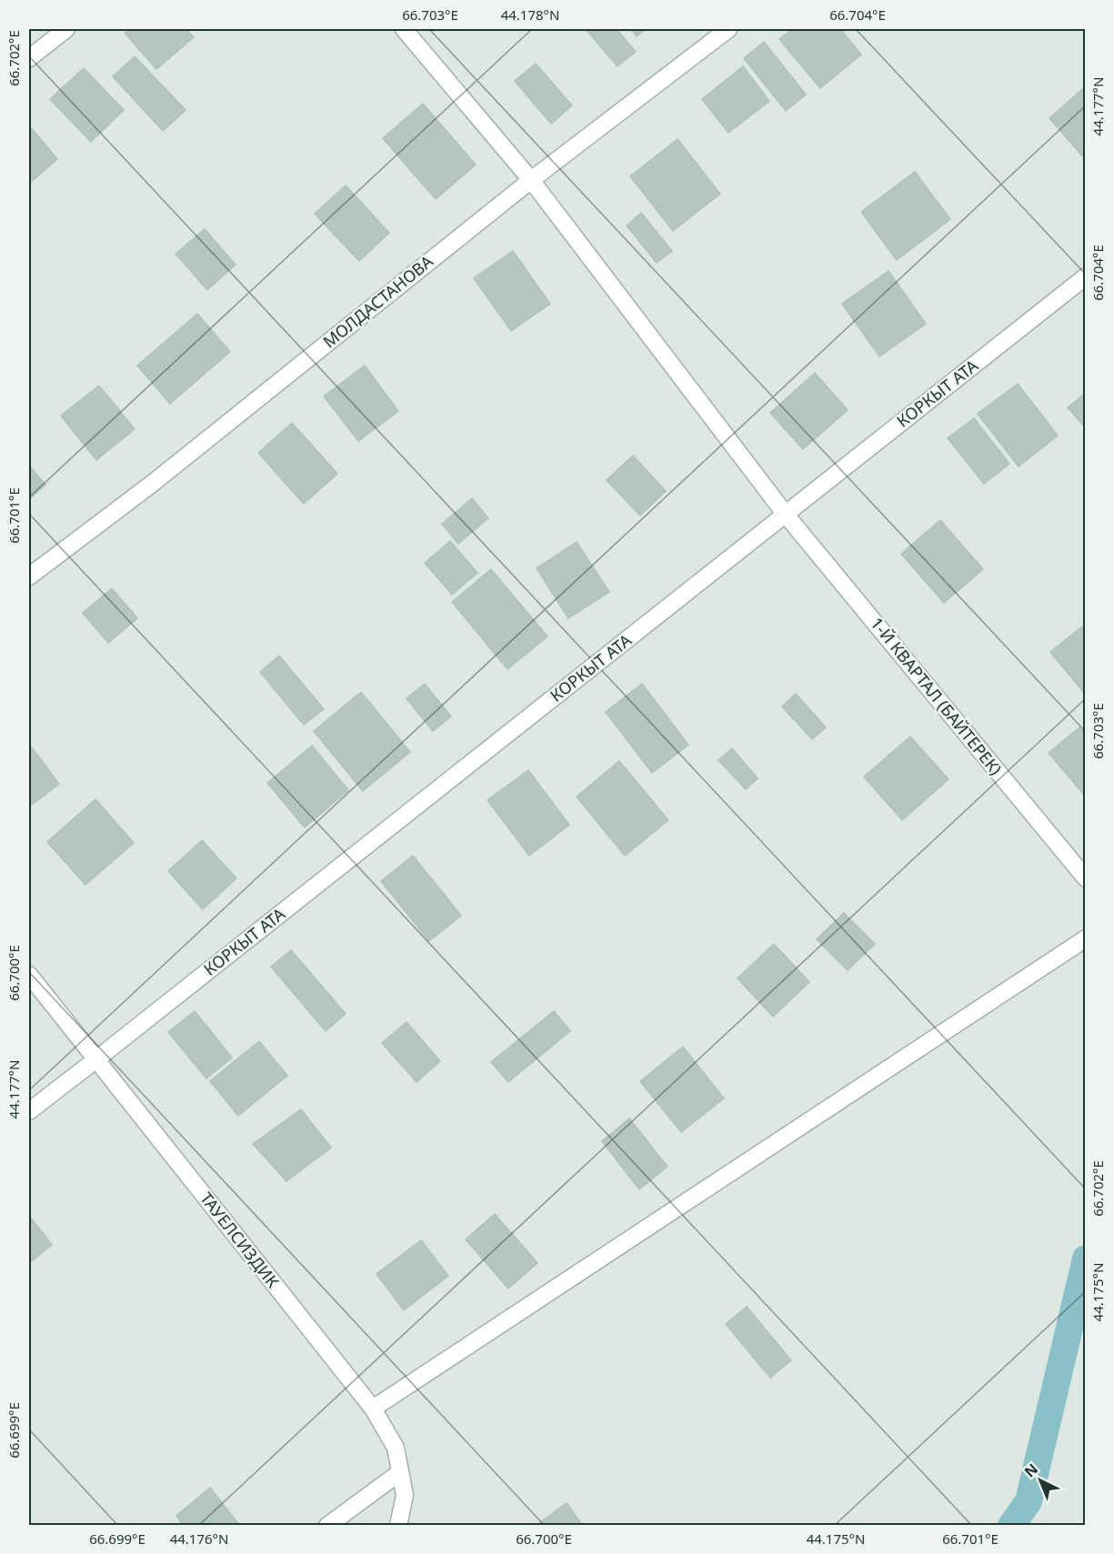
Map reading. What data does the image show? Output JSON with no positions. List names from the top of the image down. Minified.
{"streets":{"street":["МОЛДАСТАНОВА","КОРКЫТ АТА","1-Й КВАРТАЛ (БАЙТЕРЕК)","ТАУЕЛСИЗДИК"]},"crossings":[["МОЛДАСТАНОВА","1-Й КВАРТАЛ (БАЙТЕРЕК)"],["КОРКЫТ АТА","1-Й КВАРТАЛ (БАЙТЕРЕК)"],["КОРКЫТ АТА","ТАУЕЛСИЗДИК"]],"north":"top left","coordinates":["66.703°E","44.178°N","66.704°E","66.702°E","44.177°N","66.701°E","66.700°E","44.175°N","66.699°E","44.176°N"]}
